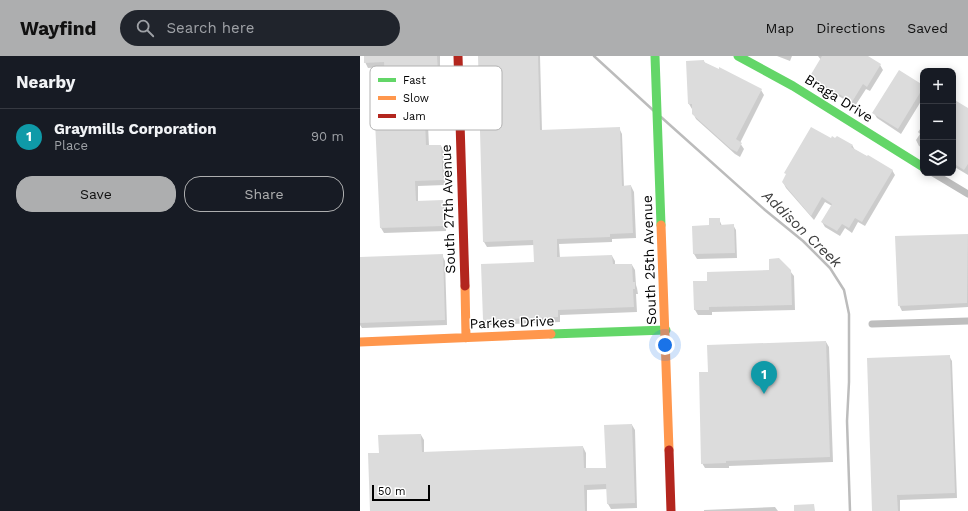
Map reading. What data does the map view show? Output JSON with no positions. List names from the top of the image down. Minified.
{"streets":{"street":["Braga Drive","South 27th Avenue","South 25th Avenue","Parkes Drive"]},"crossings":[["South 27th Avenue","Parkes Drive"],["South 25th Avenue","Parkes Drive"]],"water":["Addison Creek"],"legend":["Fast","Slow","Jam"],"scale_bar":"50 m","page":{"header":"Wayfind","search":"Search here","nav":["Map","Directions","Saved"],"heading":"Nearby","map_buttons":["+","−"],"list":[{"mark":"1","name":"Graymills Corporation","note":"Place","value":"90 m"}],"buttons":["Save","Share"],"pins":"1","scale":"50 m"}}
